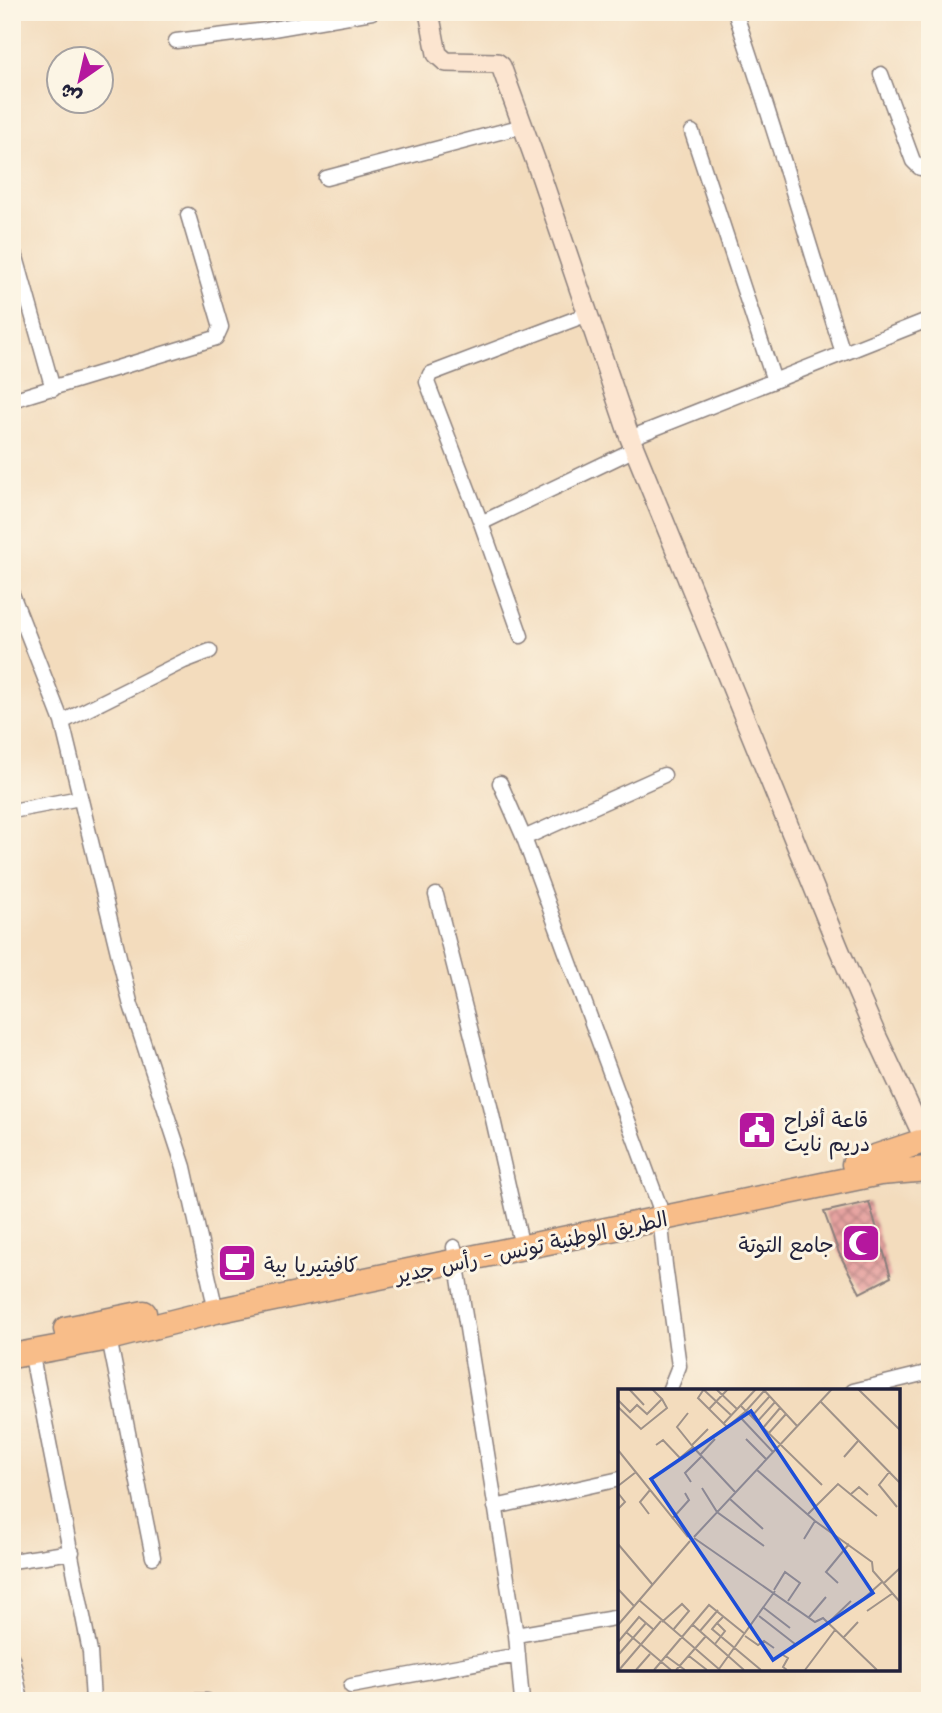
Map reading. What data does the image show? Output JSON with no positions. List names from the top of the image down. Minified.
{"streets":{"highway":["الطريق الوطنية تونس - رأس جدير"]},"places":{"public building":["قاعة أفراح دريم نايت"],"mosque":["جامع التوتة"],"cafe":["كافيتيريا بية"]},"north":"bottom left"}
